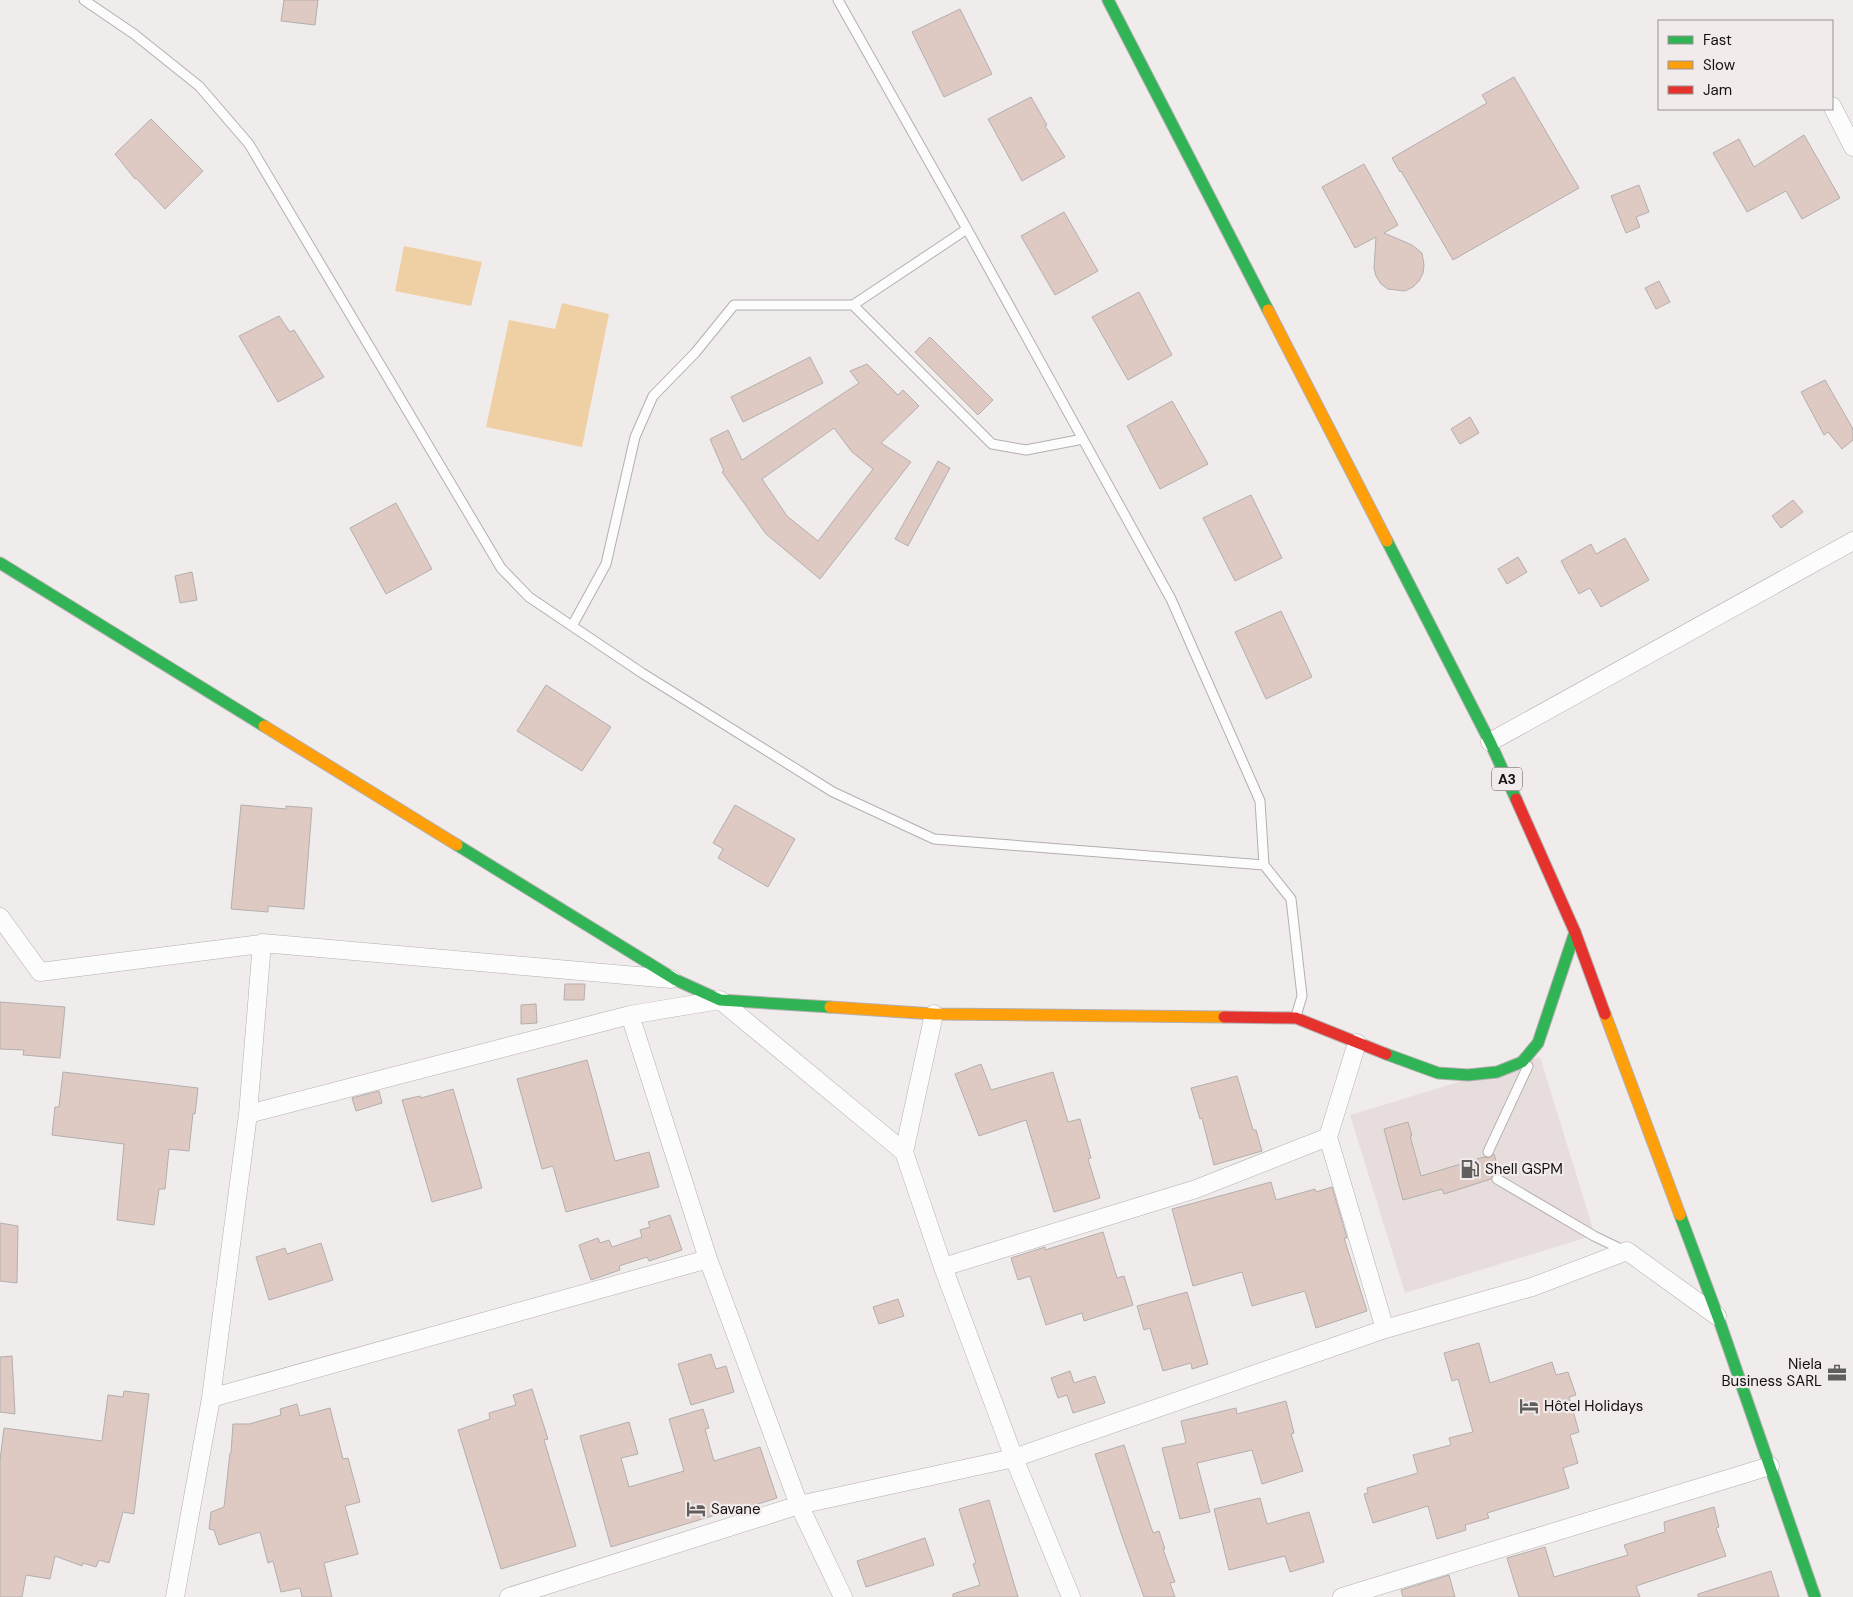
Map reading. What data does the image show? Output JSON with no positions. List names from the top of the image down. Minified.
{"streets":{"main road":["A3"]},"places":{"fuel station":["Shell GSPM"],"office":["Niela Business SARL"],"hotel":["Hôtel Holidays","Savane"]},"legend":["Fast","Slow","Jam"]}
